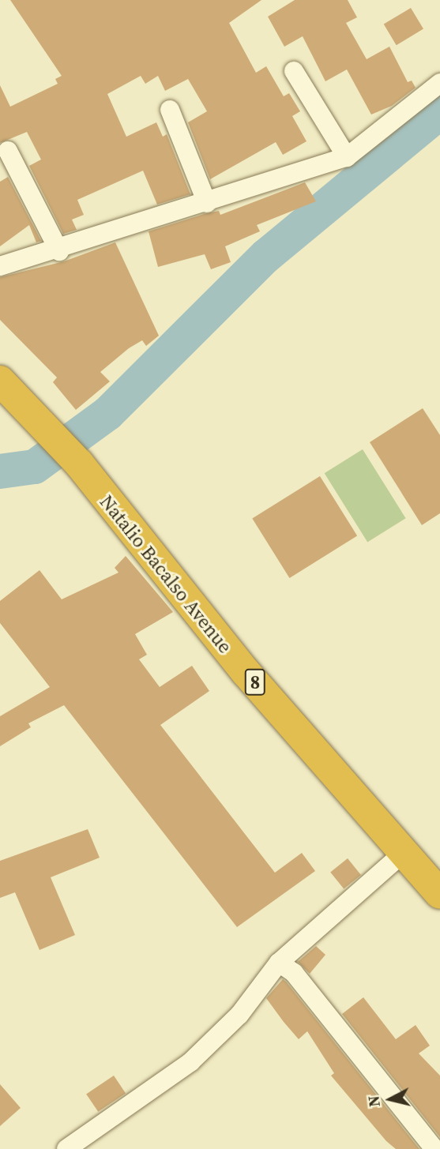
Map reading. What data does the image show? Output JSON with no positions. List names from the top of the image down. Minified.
{"streets":{"highway":["Natalio Bacalso Avenue","8"]},"north":"left"}
